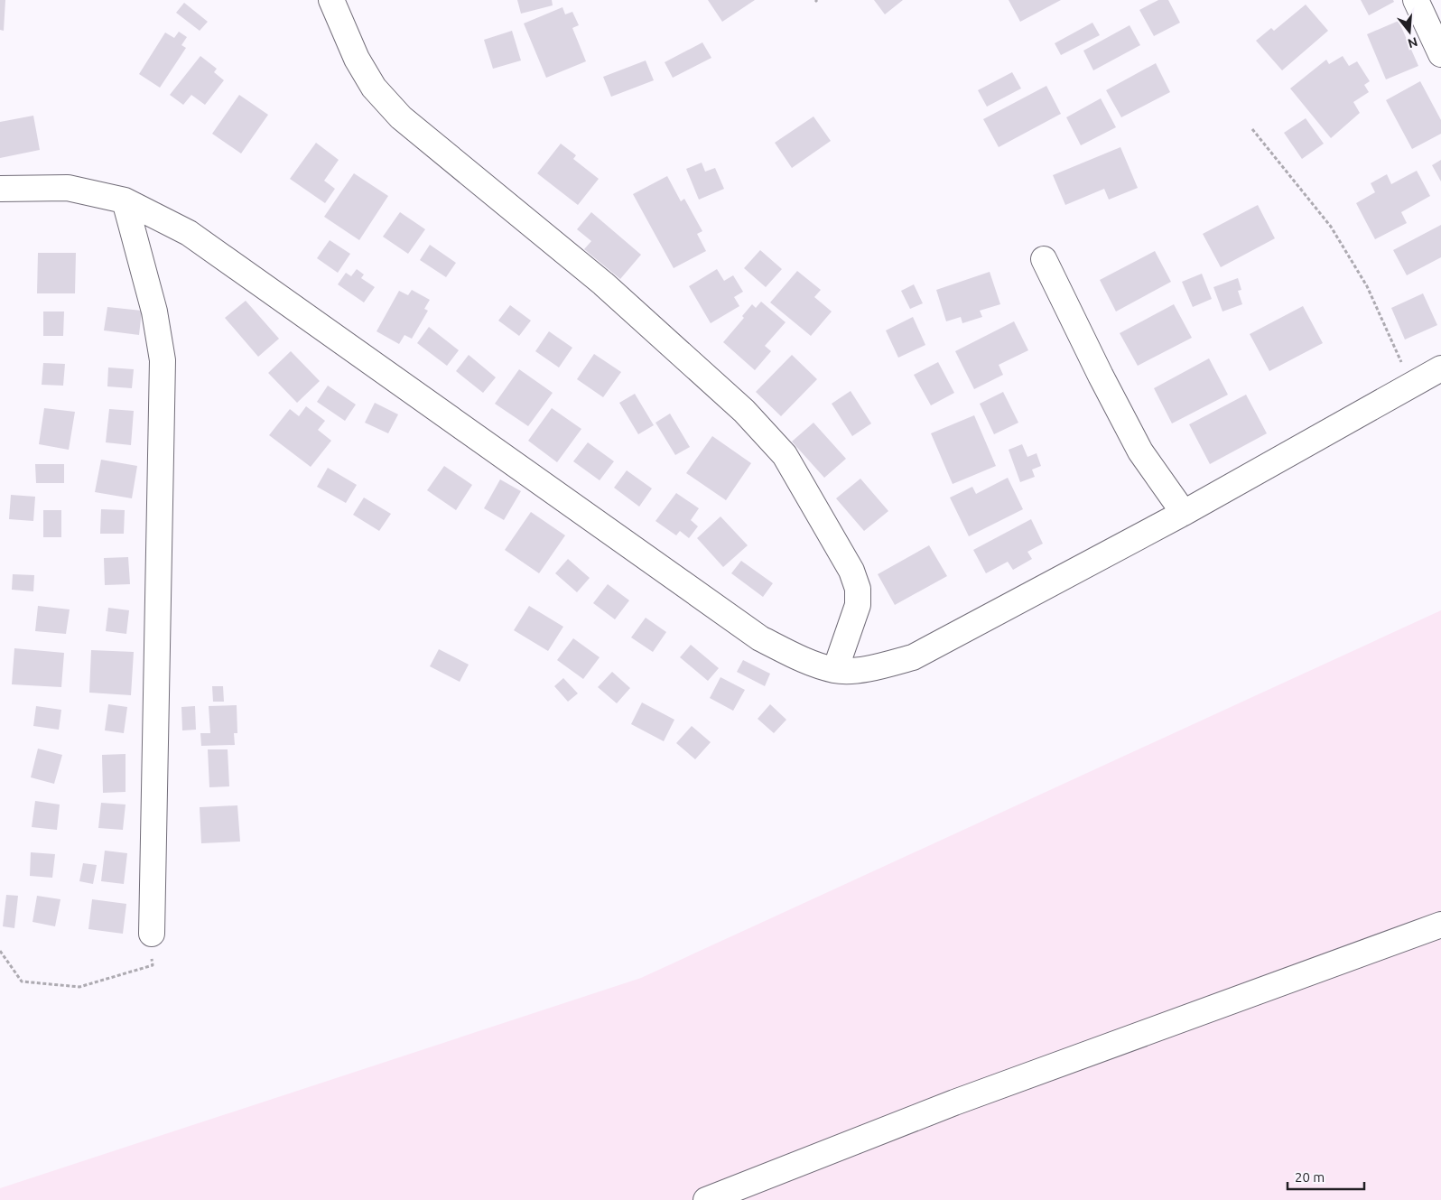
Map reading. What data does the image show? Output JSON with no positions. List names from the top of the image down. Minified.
{"scale_bar":"20 m","north":"bottom"}
